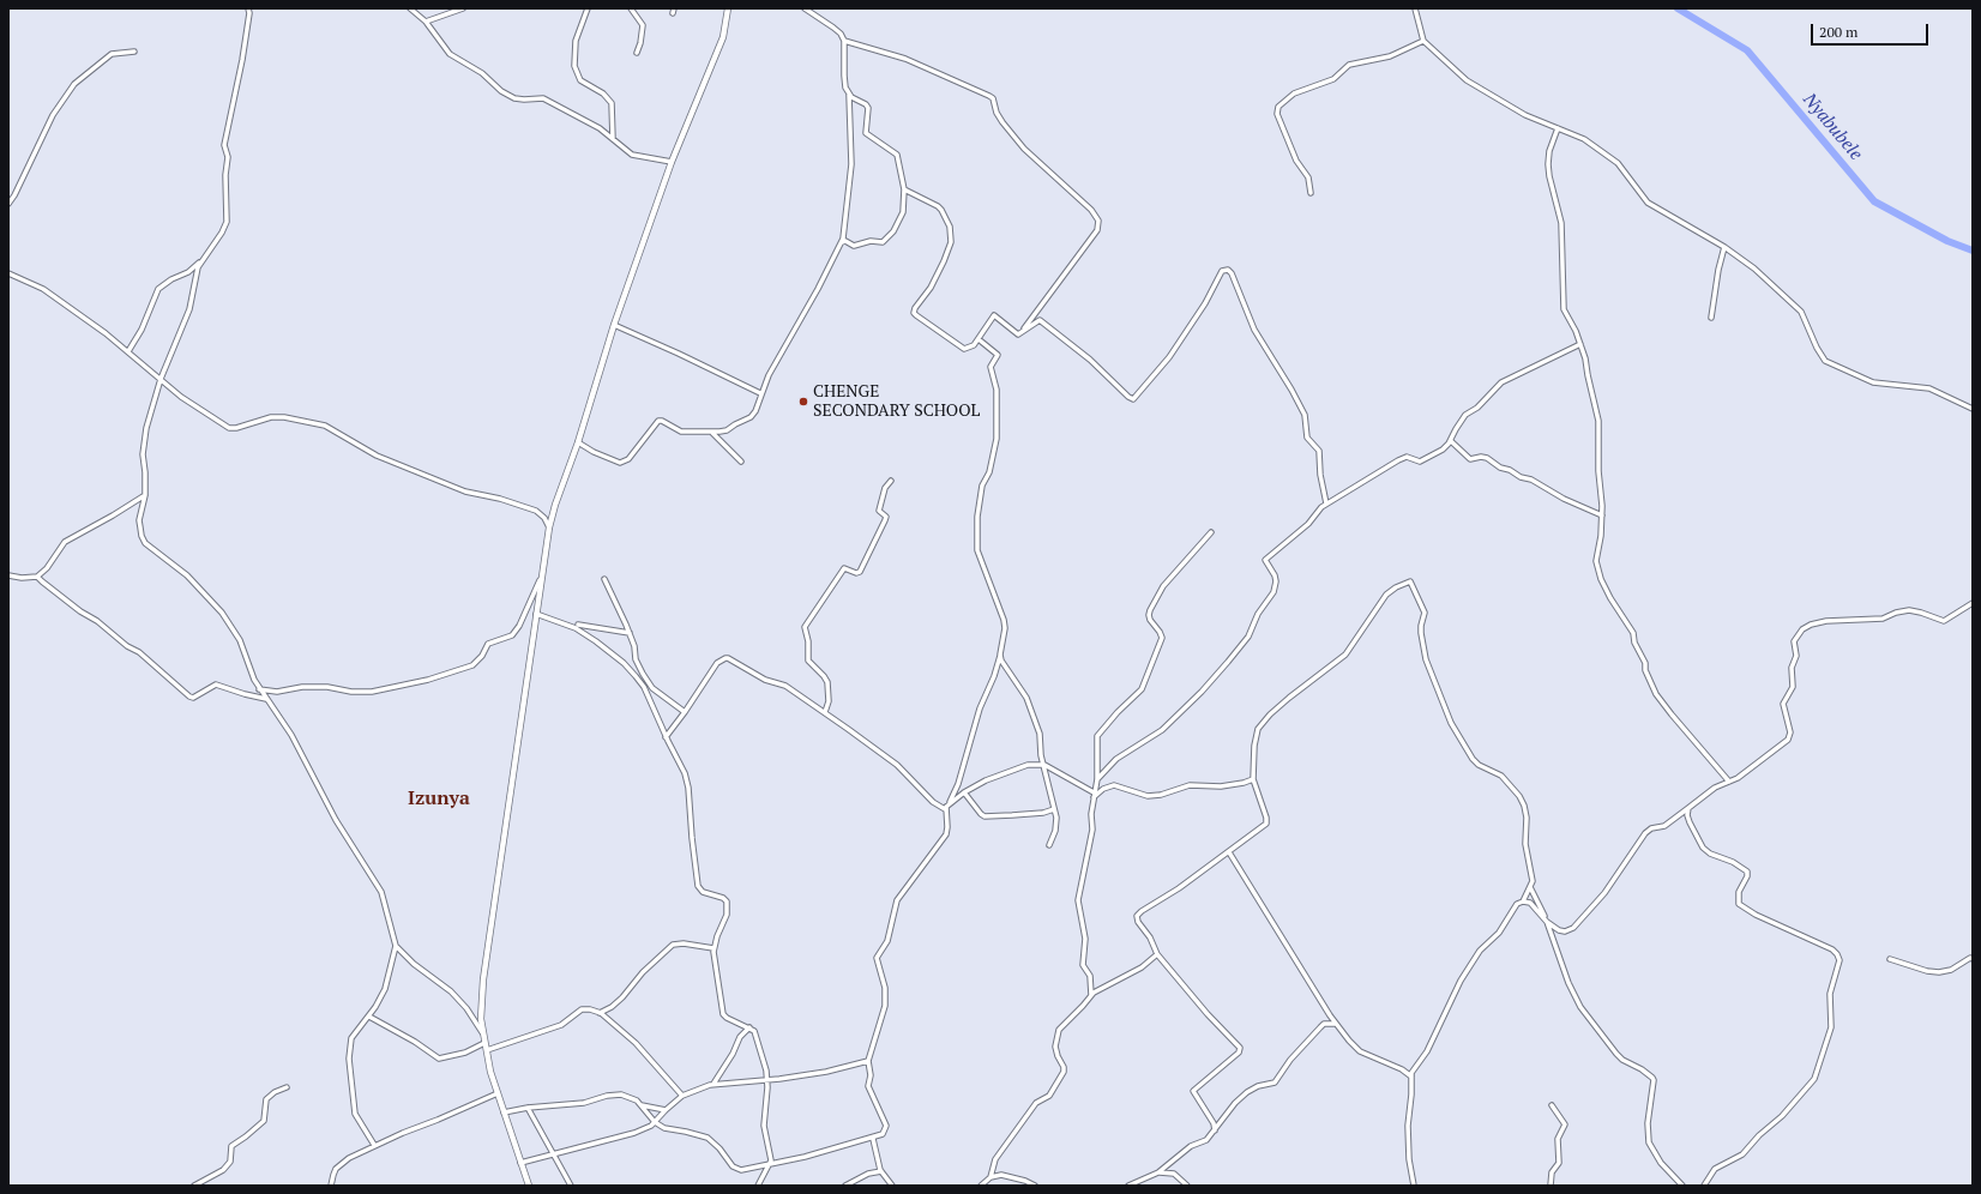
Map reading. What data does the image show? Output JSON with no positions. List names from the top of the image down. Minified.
{"districts":["Izunya"],"water":["Nyabubele"],"places":["CHENGE SECONDARY SCHOOL"],"scale_bar":"200 m"}
